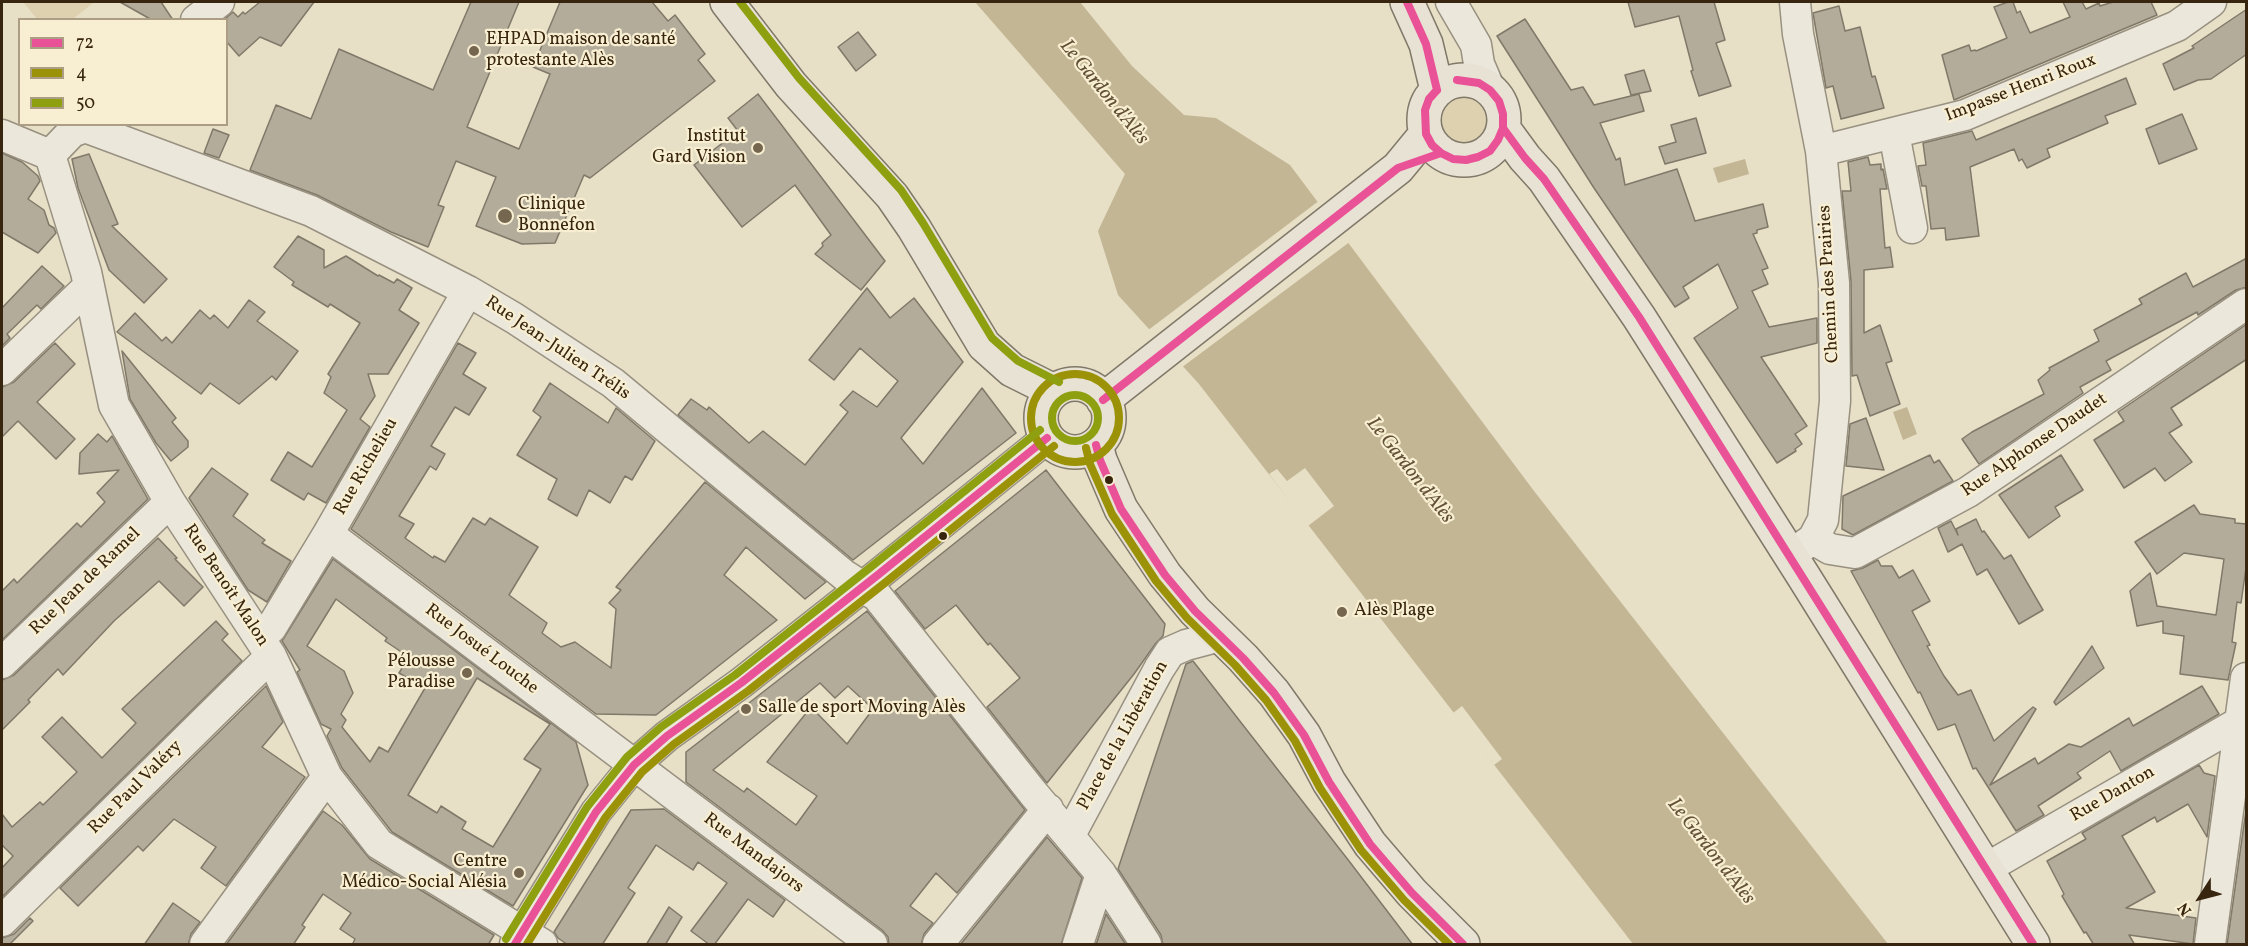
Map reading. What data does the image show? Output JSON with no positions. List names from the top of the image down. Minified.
{"streets":{"street":["Impasse Henri Roux","Chemin des Prairies","Rue Jean-Julien Trélis","Rue Alphonse Daudet","Rue Richelieu","Rue Jean de Ramel","Rue Benoît Malon","Rue Josué Louche","Place de la Libération","Rue Paul Valéry","Rue Danton","Rue Mandajors"]},"crossings":[["Impasse Henri Roux","Chemin des Prairies"],["Chemin des Prairies","Rue Alphonse Daudet"],["Rue Jean-Julien Trélis","Rue Richelieu"],["Rue Jean-Julien Trélis","Rue Benoît Malon"],["Rue Jean-Julien Trélis","Place de la Libération"],["Rue Richelieu","Rue Benoît Malon"],["Rue Richelieu","Rue Josué Louche"],["Rue Richelieu","Rue Paul Valéry"],["Rue Jean de Ramel","Rue Benoît Malon"],["Rue Benoît Malon","Rue Paul Valéry"],["Rue Josué Louche","Rue Mandajors"]],"water":["Le Gardon d'Alès"],"places":["EHPAD maison de santé protestante Alès","Institut Gard Vision","Clinique Bonnefon","Alès Plage","Pélousse Paradise","Salle de sport Moving Alès","Centre Médico-Social Alésia"],"lines":["transit line 72","transit line 50","transit line 4"],"legend":["72","4","50"],"north":"bottom left"}
